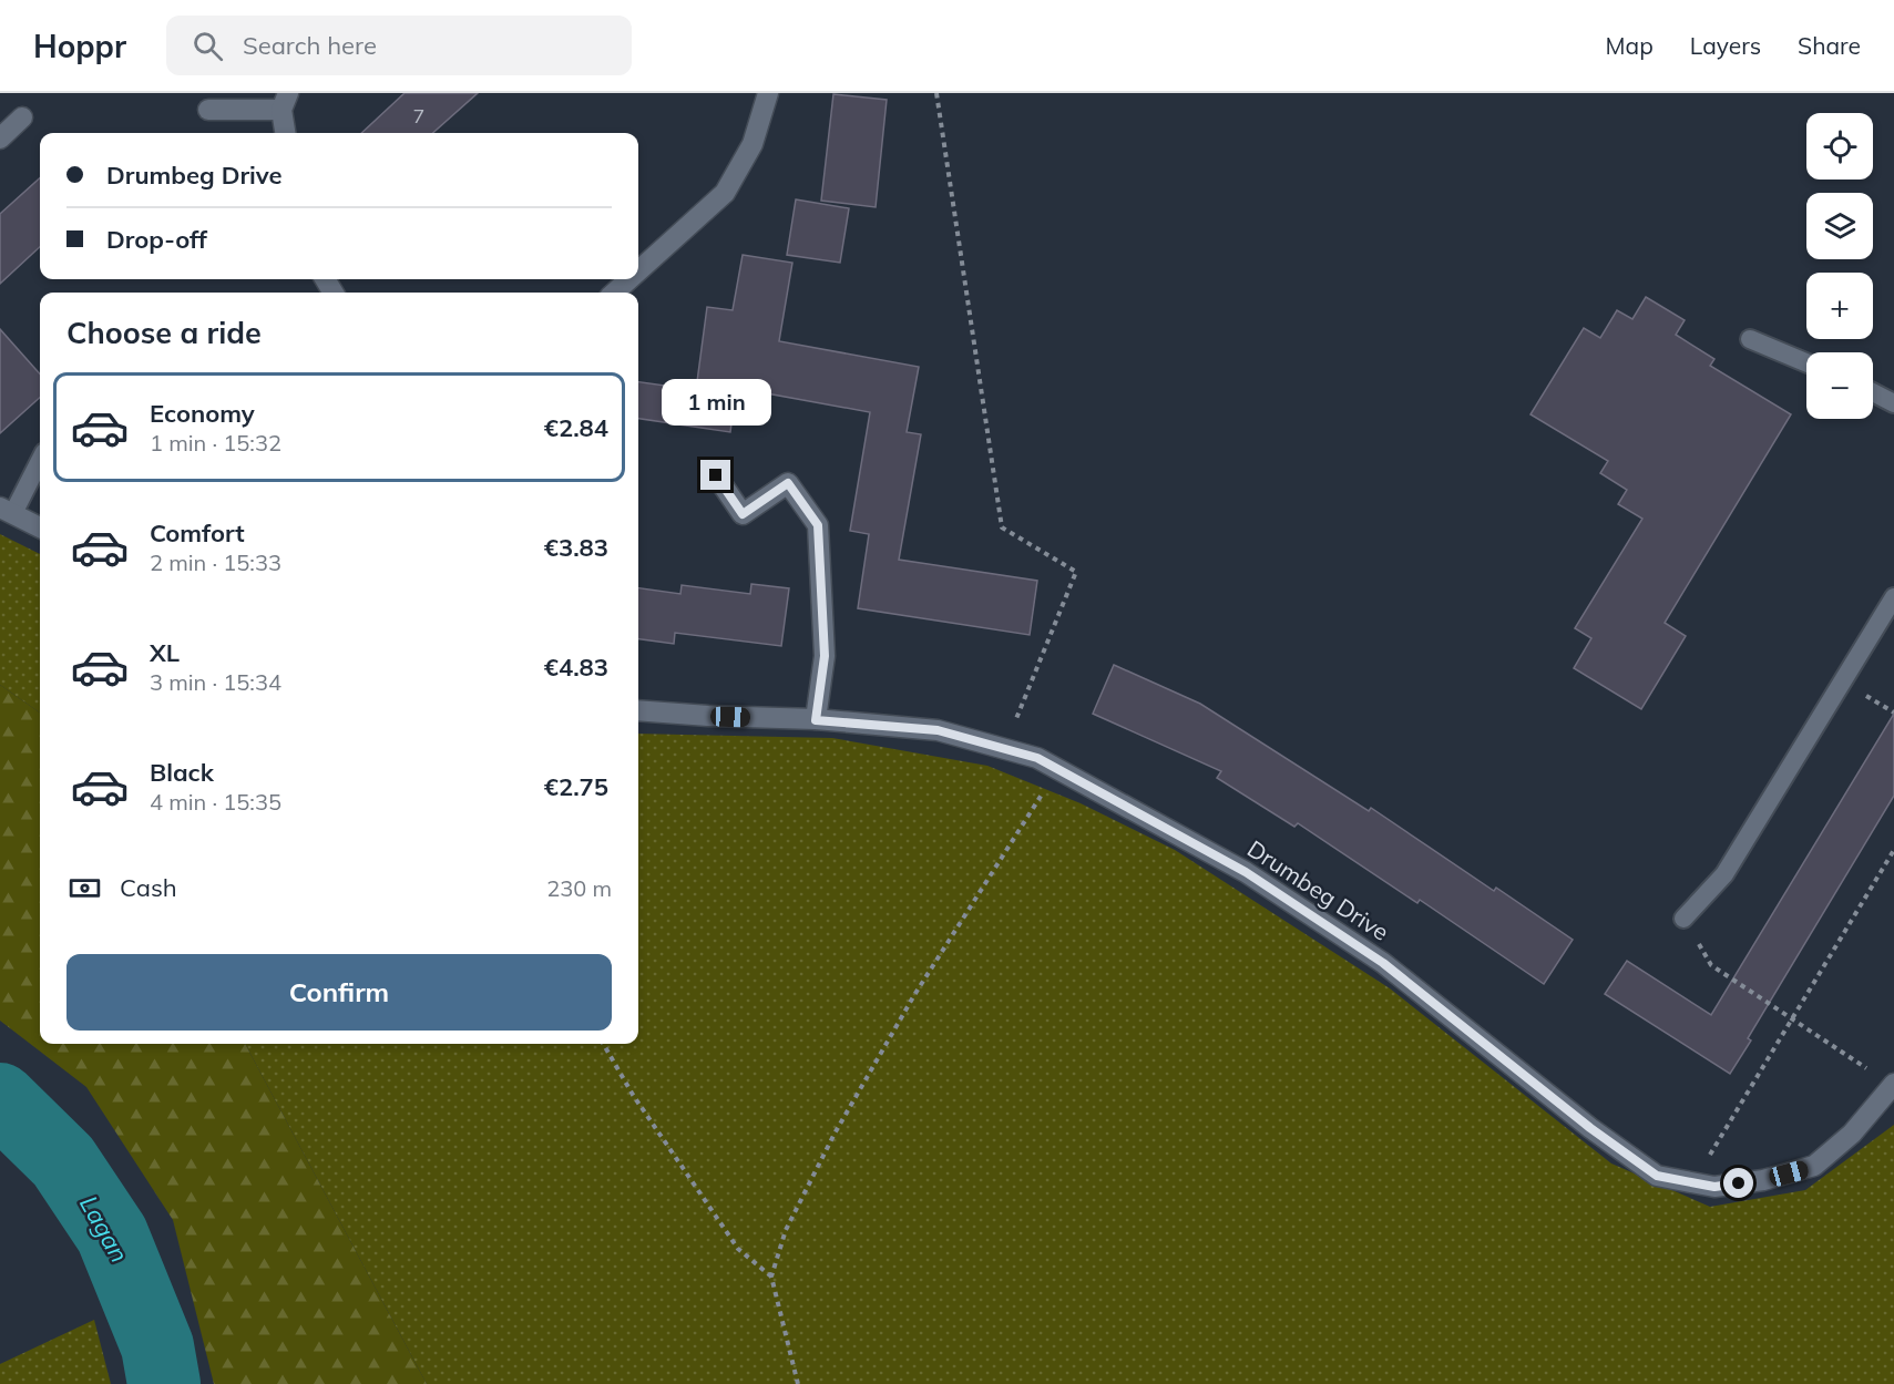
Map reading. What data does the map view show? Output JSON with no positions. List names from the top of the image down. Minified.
{"streets":{"street":["Drumbeg Drive"]},"water":["Lagan"],"house_numbers":["7"],"page":{"header":"Hoppr","search":"Search here","nav":["Map","Layers","Share"],"map_buttons":["+","−"],"banner":["Drumbeg Drive","Drop-off"],"heading":"Choose a ride","list":[{"name":"Economy","note":"1 min · 15:32","value":"€2.84"},{"name":"Comfort","note":"2 min · 15:33","value":"€3.83"},{"name":"XL","note":"3 min · 15:34","value":"€4.83"},{"name":"Black","note":"4 min · 15:35","value":"€2.75"}],"bubble":"1 min","pay":["Cash","230 m"],"buttons":"Confirm"}}
